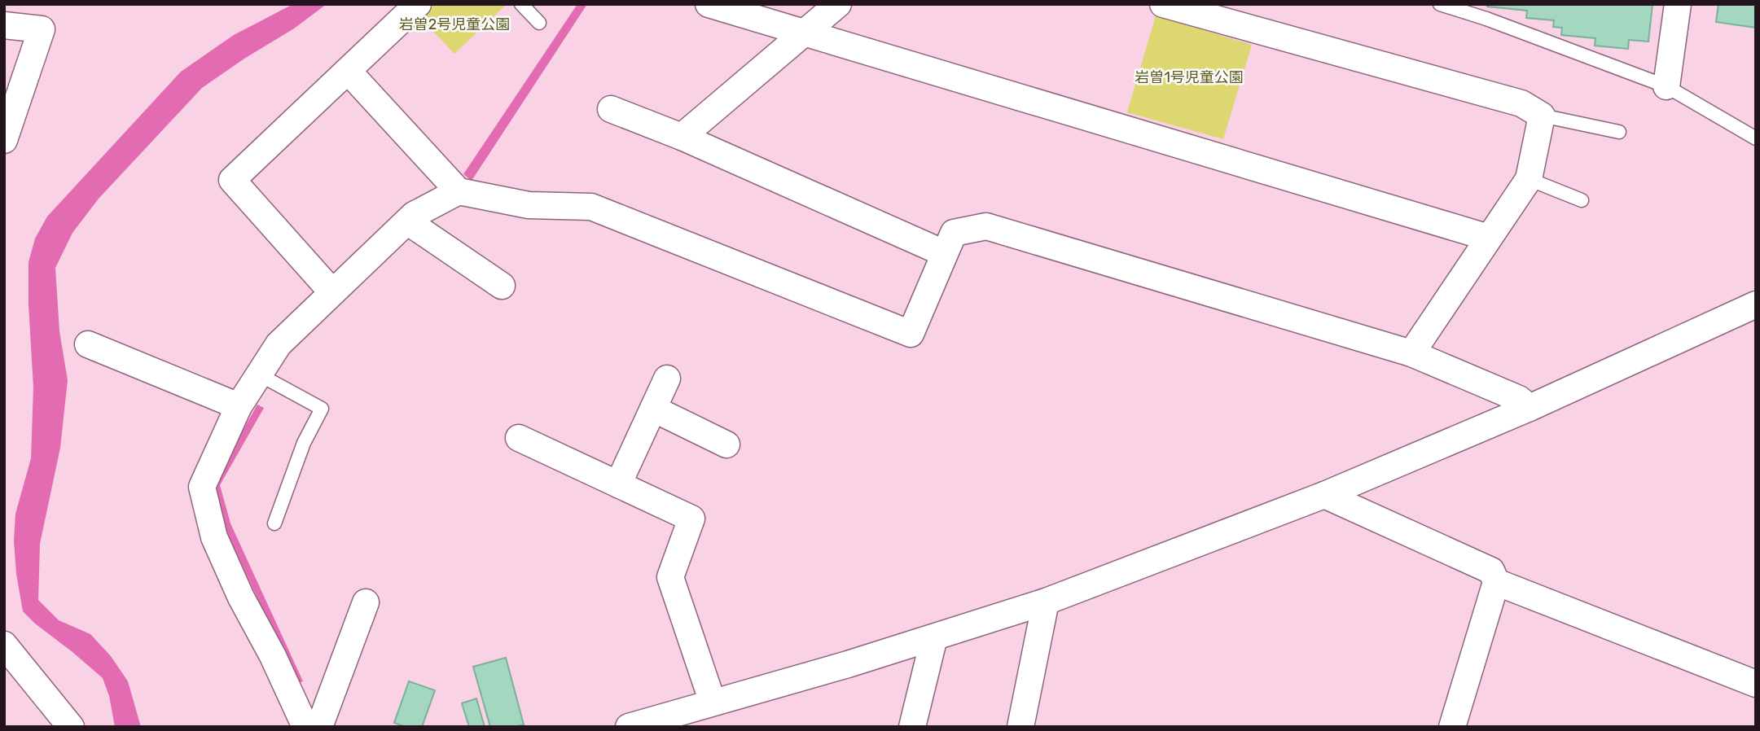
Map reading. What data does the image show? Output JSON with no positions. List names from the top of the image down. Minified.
{"parks":["岩曽2号児童公園","岩曽1号児童公園"]}
